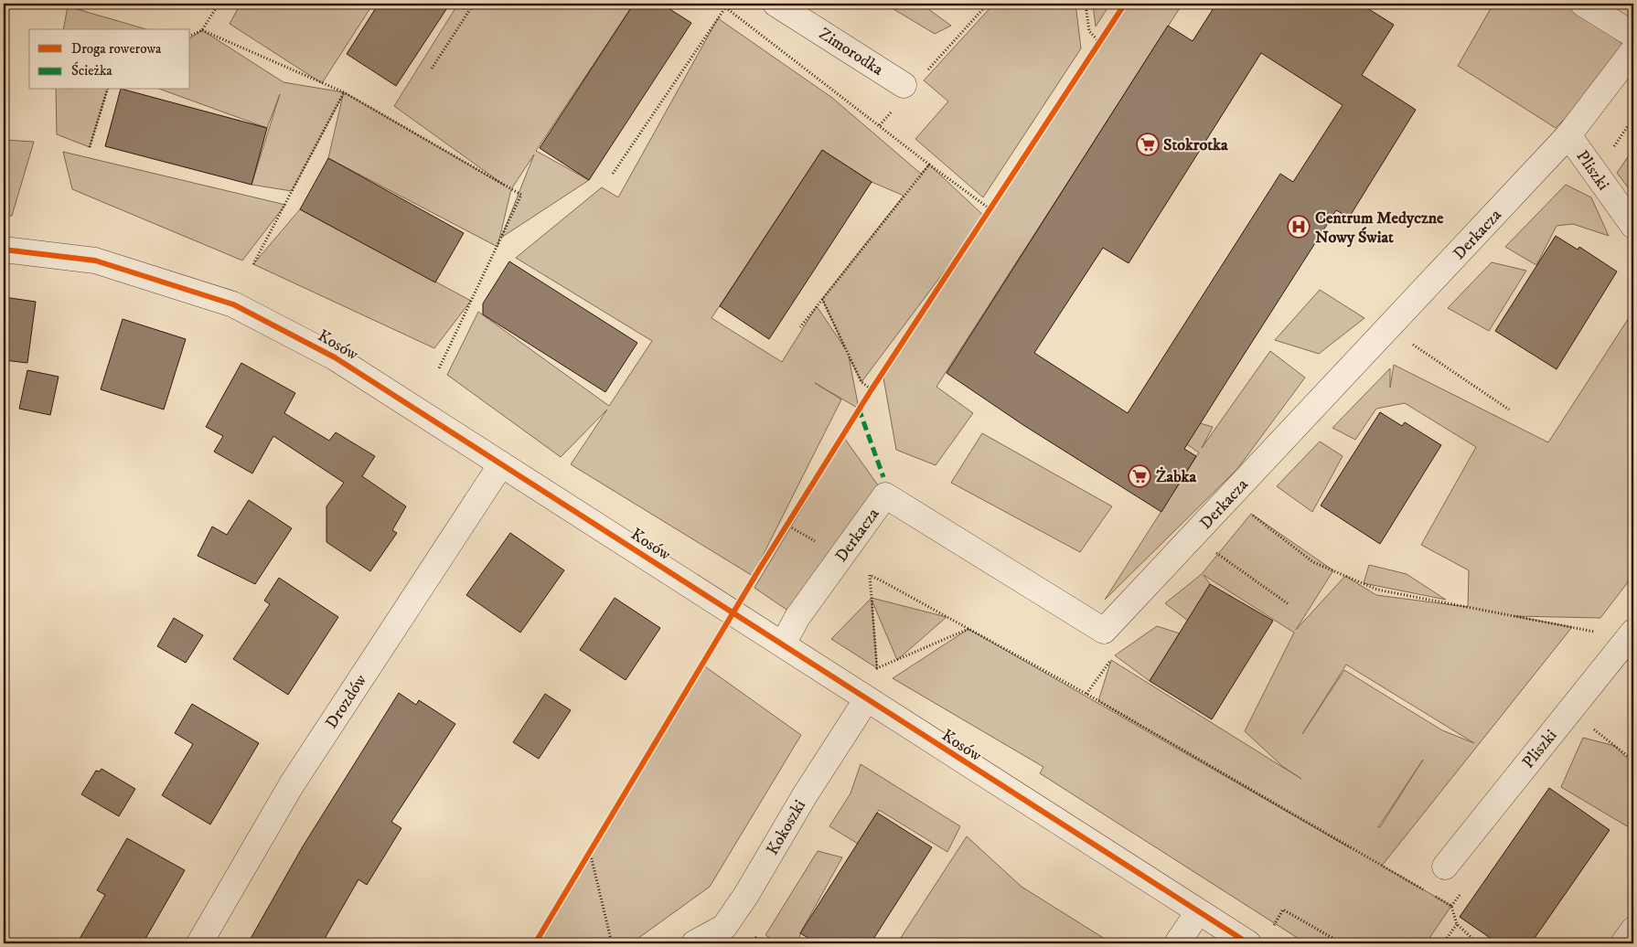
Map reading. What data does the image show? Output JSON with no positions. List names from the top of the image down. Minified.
{"streets":{"street":["Zimorodka","Pliszki","Derkacza","Kosów","Drozdów","Kokoszki"]},"crossings":[["Pliszki","Derkacza"],["Derkacza","Kosów"],["Kosów","Drozdów"],["Kosów","Kokoszki"]],"places":{"supermarket":["Stokrotka","Żabka"],"hospital":["Centrum Medyczne Nowy Świat"]},"legend":["Droga rowerowa","Ścieżka"]}
